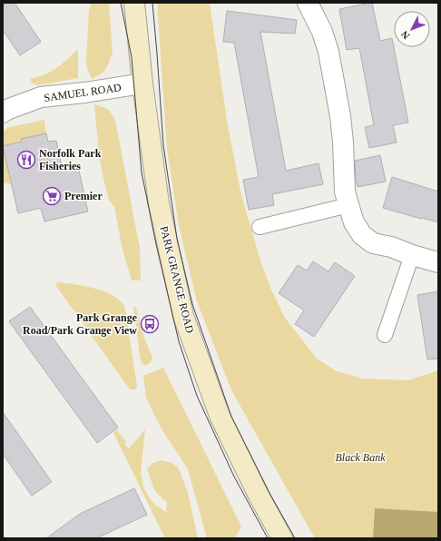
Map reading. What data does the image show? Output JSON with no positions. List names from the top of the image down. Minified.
{"streets":{"street":["SAMUEL ROAD","PARK GRANGE ROAD"]},"crossings":[["SAMUEL ROAD","PARK GRANGE ROAD"]],"parks":["Black Bank"],"places":{"restaurant":["Norfolk Park Fisheries"],"supermarket":["Premier"],"bus stop":["Park Grange Road/Park Grange View"]},"north":"bottom left"}
